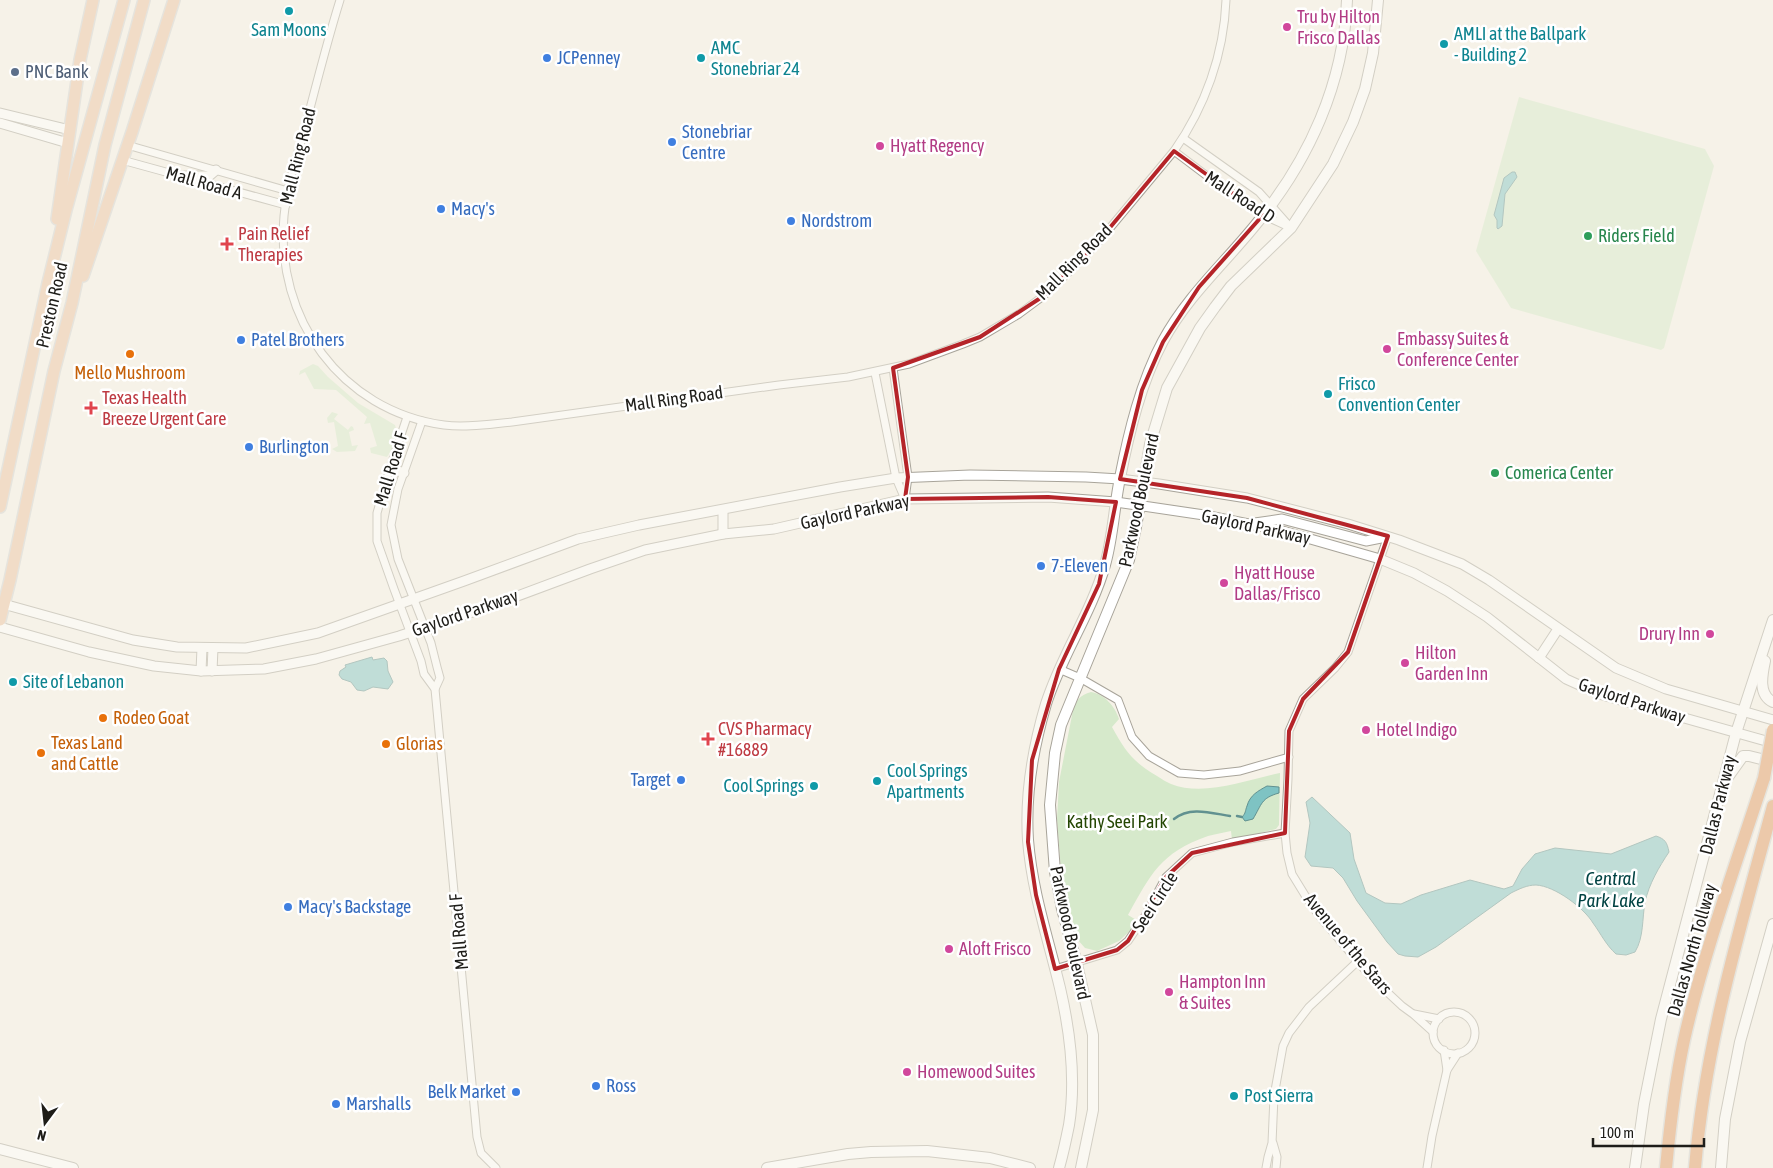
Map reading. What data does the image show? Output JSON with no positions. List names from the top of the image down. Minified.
{"streets":{"highway":["Dallas North Tollway"],"main road":["Preston Road","Parkwood Boulevard","Dallas Parkway"],"street":["Mall Ring Road","Mall Road A","Mall Road D","Mall Road F","Gaylord Parkway","Seei Circle","Avenue of the Stars"]},"crossings":[["Mall Ring Road","Mall Road A"],["Mall Ring Road","Mall Road D"],["Mall Ring Road","Mall Road F"],["Mall Road D","Parkwood Boulevard"],["Preston Road","Gaylord Parkway"],["Mall Road F","Gaylord Parkway"],["Parkwood Boulevard","Gaylord Parkway"],["Parkwood Boulevard","Seei Circle"],["Gaylord Parkway","Dallas Parkway"],["Gaylord Parkway","Avenue of the Stars"],["Seei Circle","Avenue of the Stars"]],"water":["Central Park Lake"],"parks":["Kathy Seei Park"],"places":{"other":["Sam Moons","Tru by Hilton Frisco Dallas","AMLI at the Ballpark - Building 2","JCPenney","AMC Stonebriar 24","PNC Bank","Stonebriar Centre","Hyatt Regency","Macy's","Nordstrom","Riders Field","Patel Brothers","Embassy Suites & Conference Center","Mello Mushroom","Frisco Convention Center","Burlington","Comerica Center","7-Eleven","Hyatt House Dallas/Frisco","Drury Inn","Hilton Garden Inn","Site of Lebanon","Rodeo Goat","Hotel Indigo","Glorias","Texas Land and Cattle","Target","Cool Springs Apartments","Cool Springs","Macy's Backstage","Aloft Frisco","Hampton Inn & Suites","Homewood Suites","Ross","Belk Market","Post Sierra","Marshalls"],"health":["Pain Relief Therapies","Texas Health Breeze Urgent Care","CVS Pharmacy #16889"]},"scale_bar":"100 m","north":"bottom"}
